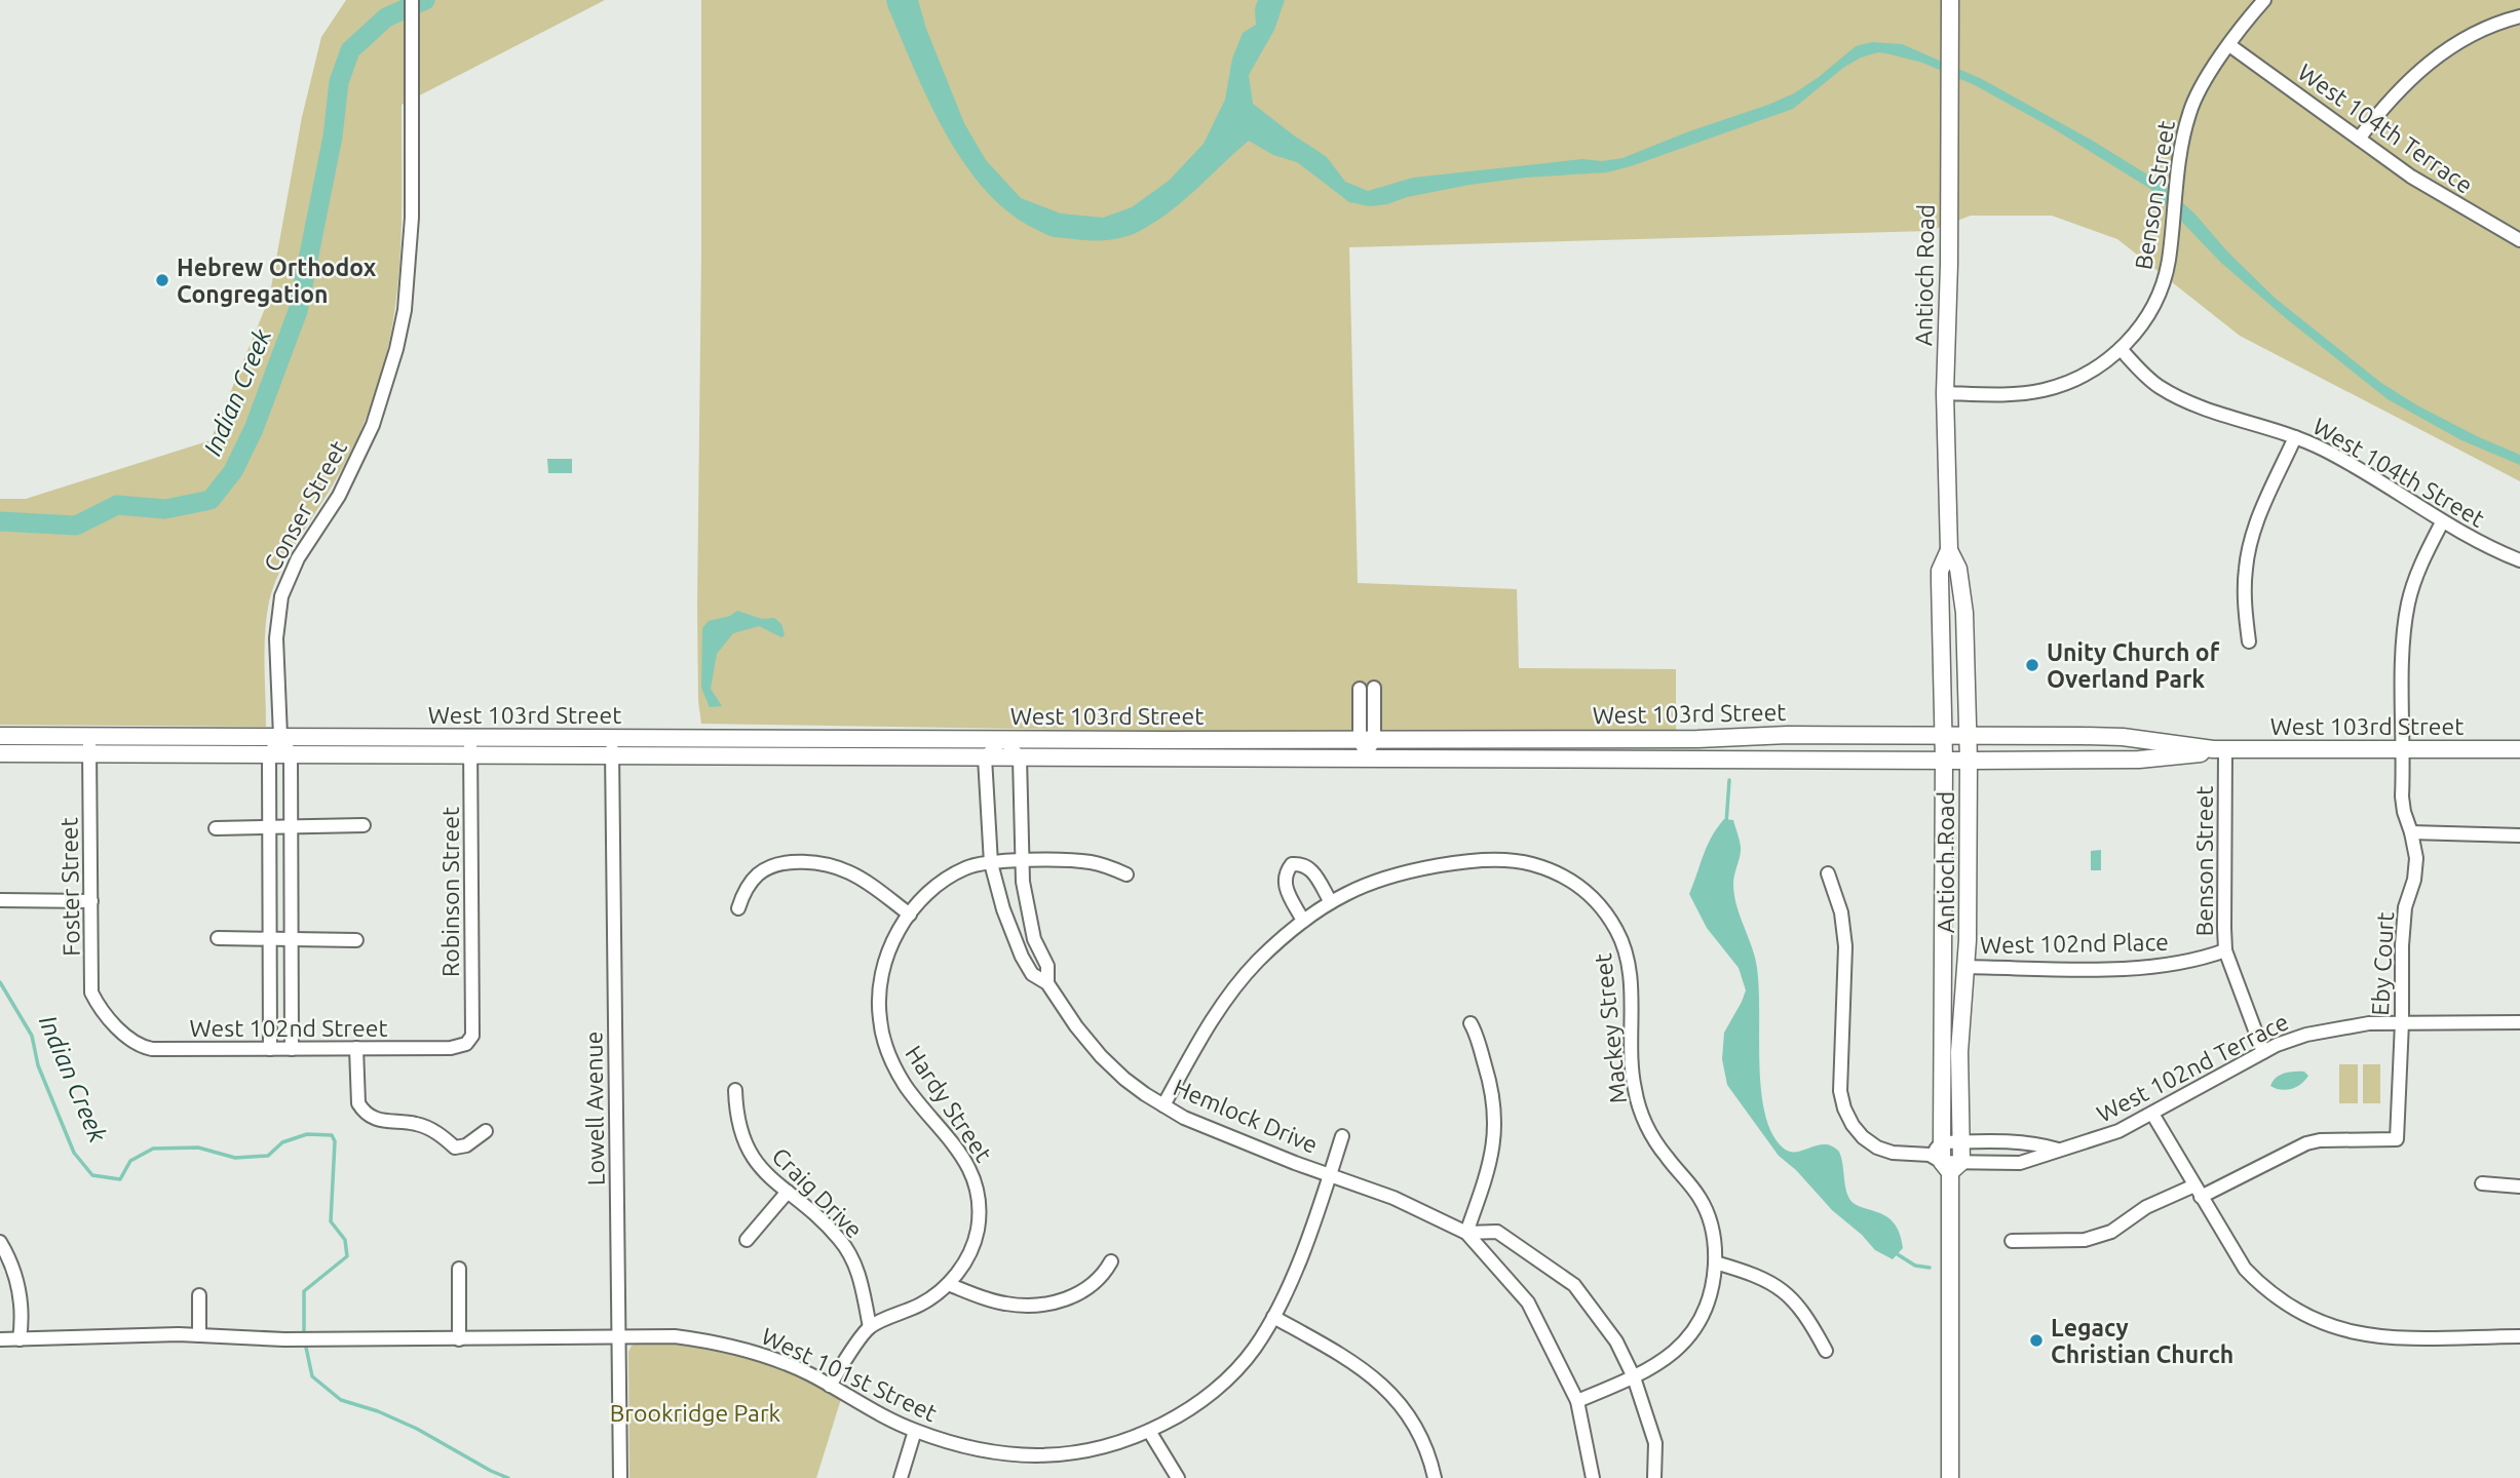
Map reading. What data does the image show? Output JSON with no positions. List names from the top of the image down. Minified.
{"streets":{"main road":["Antioch Road","West 103rd Street"],"street":["West 104th Terrace","Benson Street","West 104th Street","Conser Street","Foster Street","Robinson Street","West 102nd Place","Eby Court","West 102nd Street","Mackey Street","West 102nd Terrace","Hardy Street","Lowell Avenue","Hemlock Drive","Craig Drive","West 101st Street"]},"crossings":[["West 104th Terrace","Benson Street"],["Benson Street","West 104th Street"],["Benson Street","West 103rd Street"],["Benson Street","West 102nd Place"],["Benson Street","West 102nd Terrace"],["Antioch Road","West 103rd Street"],["Antioch Road","West 102nd Place"],["Antioch Road","West 102nd Terrace"],["West 104th Street","Eby Court"],["Conser Street","West 103rd Street"],["West 103rd Street","Foster Street"],["West 103rd Street","Robinson Street"],["West 103rd Street","Eby Court"],["West 103rd Street","Lowell Avenue"],["West 103rd Street","Hemlock Drive"],["Foster Street","West 102nd Street"],["Robinson Street","West 102nd Street"],["Eby Court","West 102nd Terrace"],["Mackey Street","Hemlock Drive"],["Hardy Street","Hemlock Drive"],["Hardy Street","Craig Drive"],["Lowell Avenue","West 101st Street"],["Hemlock Drive","West 101st Street"]],"water":["Indian Creek"],"parks":["Brookridge Park"],"places":["Hebrew Orthodox Congregation","Unity Church of Overland Park","Legacy Christian Church"]}
